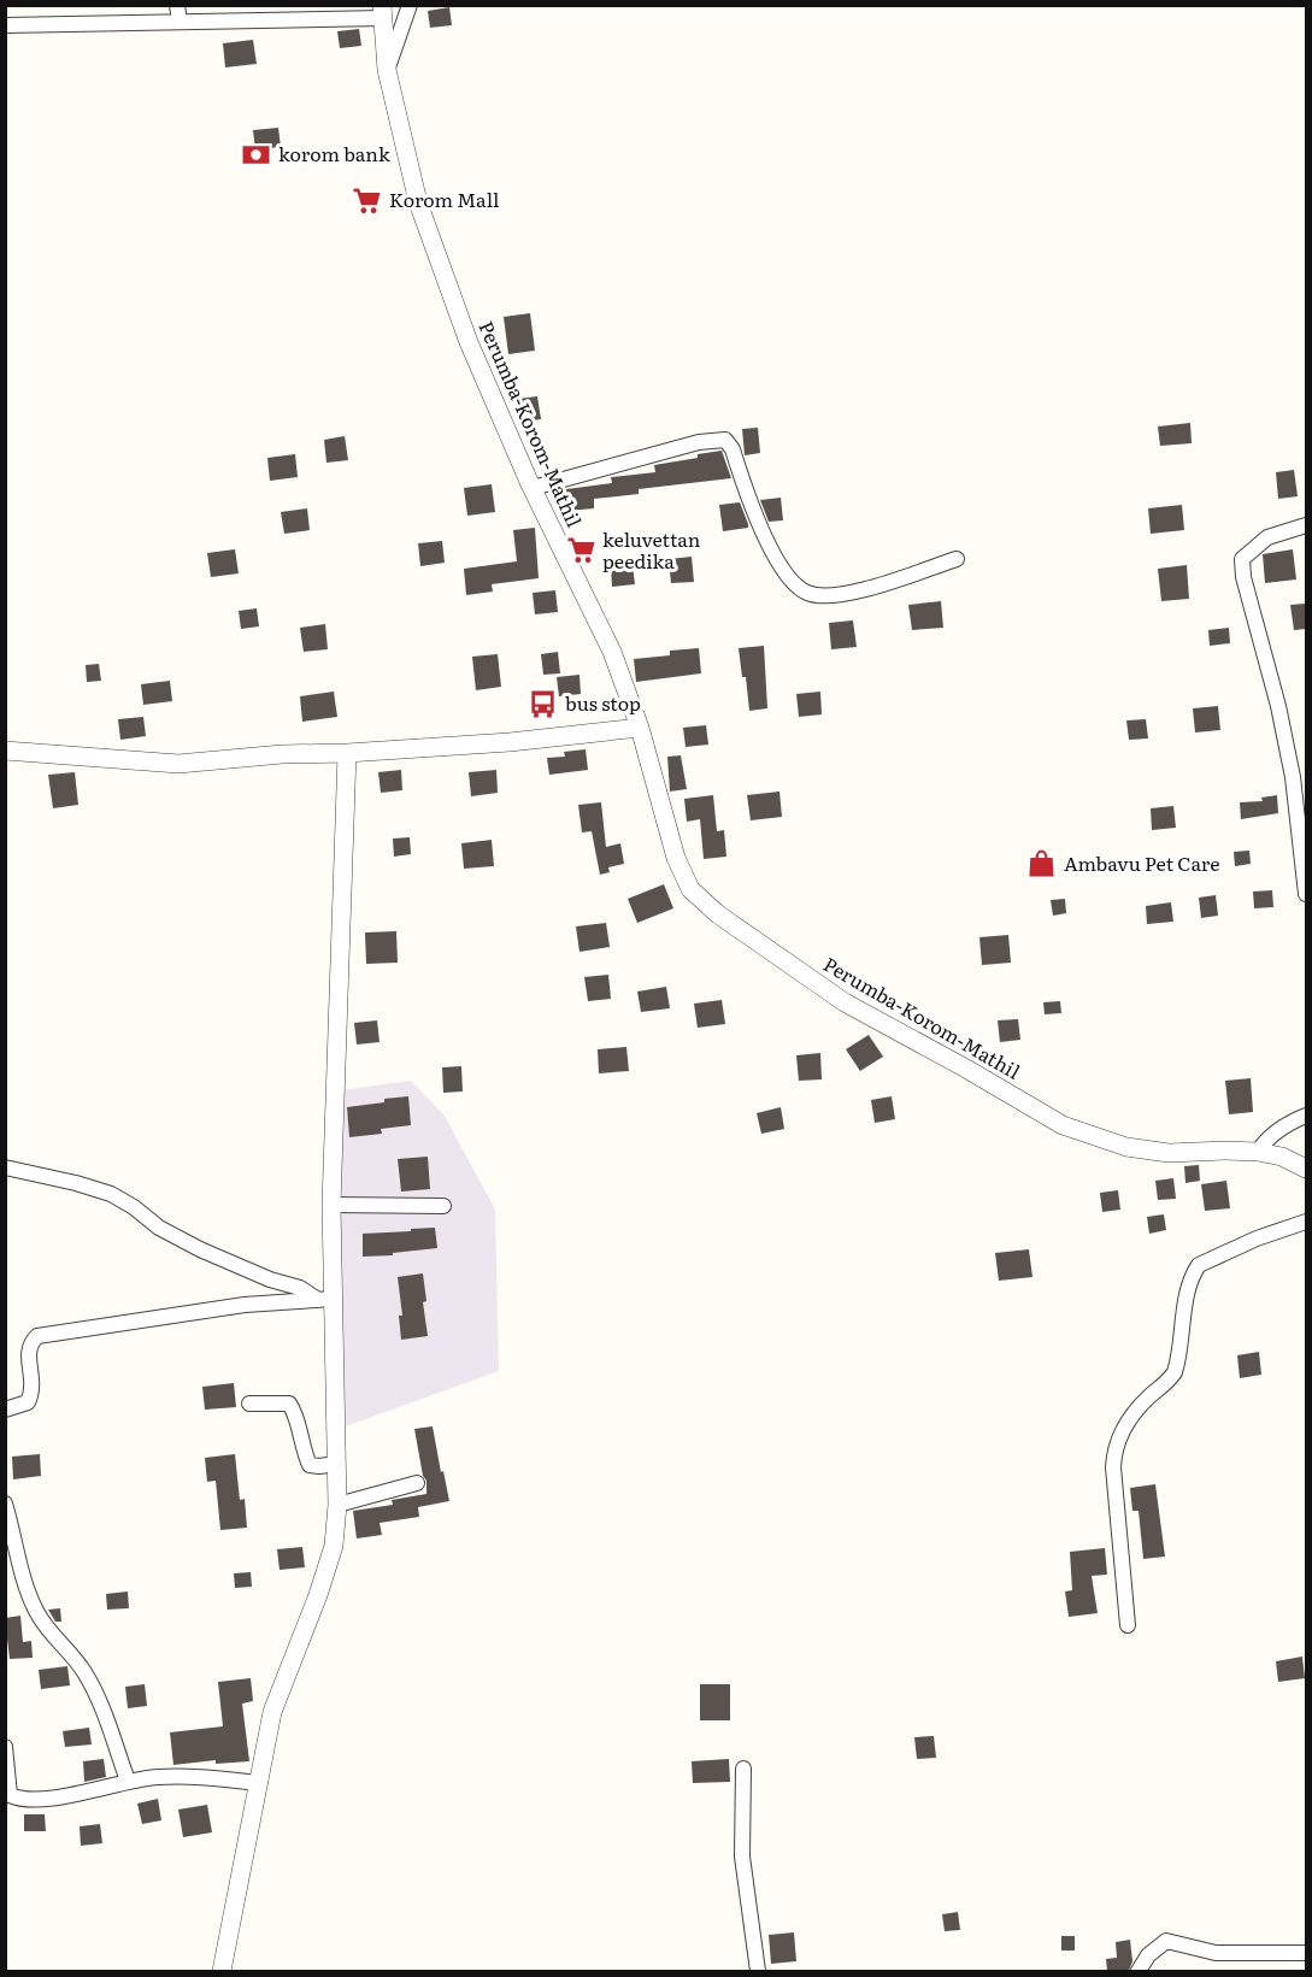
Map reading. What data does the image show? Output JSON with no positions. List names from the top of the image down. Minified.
{"streets":{"street":["Perumba-Korom-Mathil"]},"places":{"bank":["korom bank"],"supermarket":["Korom Mall","keluvettan peedika"],"bus stop":["bus stop"],"shop":["Ambavu Pet Care"]}}
